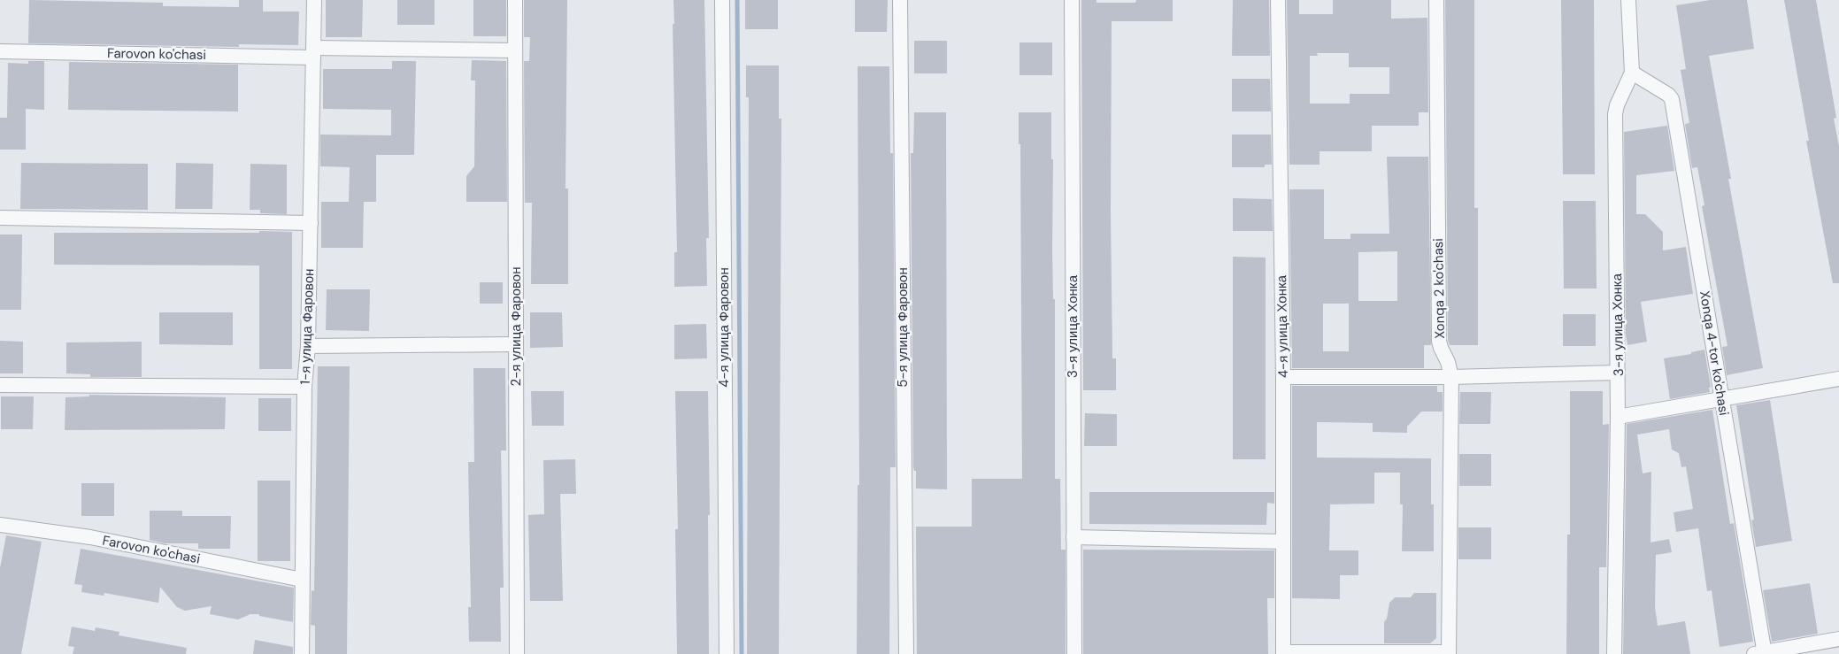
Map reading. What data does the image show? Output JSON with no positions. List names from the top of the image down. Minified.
{"streets":{"street":["Farovon ko'chasi","Xonqa 2 ko'chasi","3-я улица Хонка","1-я улица Фаровон","2-я улица Фаровон","4-я улица Хонка","4-я улица Фаровон","5-я улица Фаровон","Xonqa 4-tor ko'chasi"]},"crossings":[["Farovon ko'chasi","1-я улица Фаровон"],["Farovon ko'chasi","2-я улица Фаровон"],["3-я улица Хонка","Xonqa 4-tor ko'chasi"]]}
